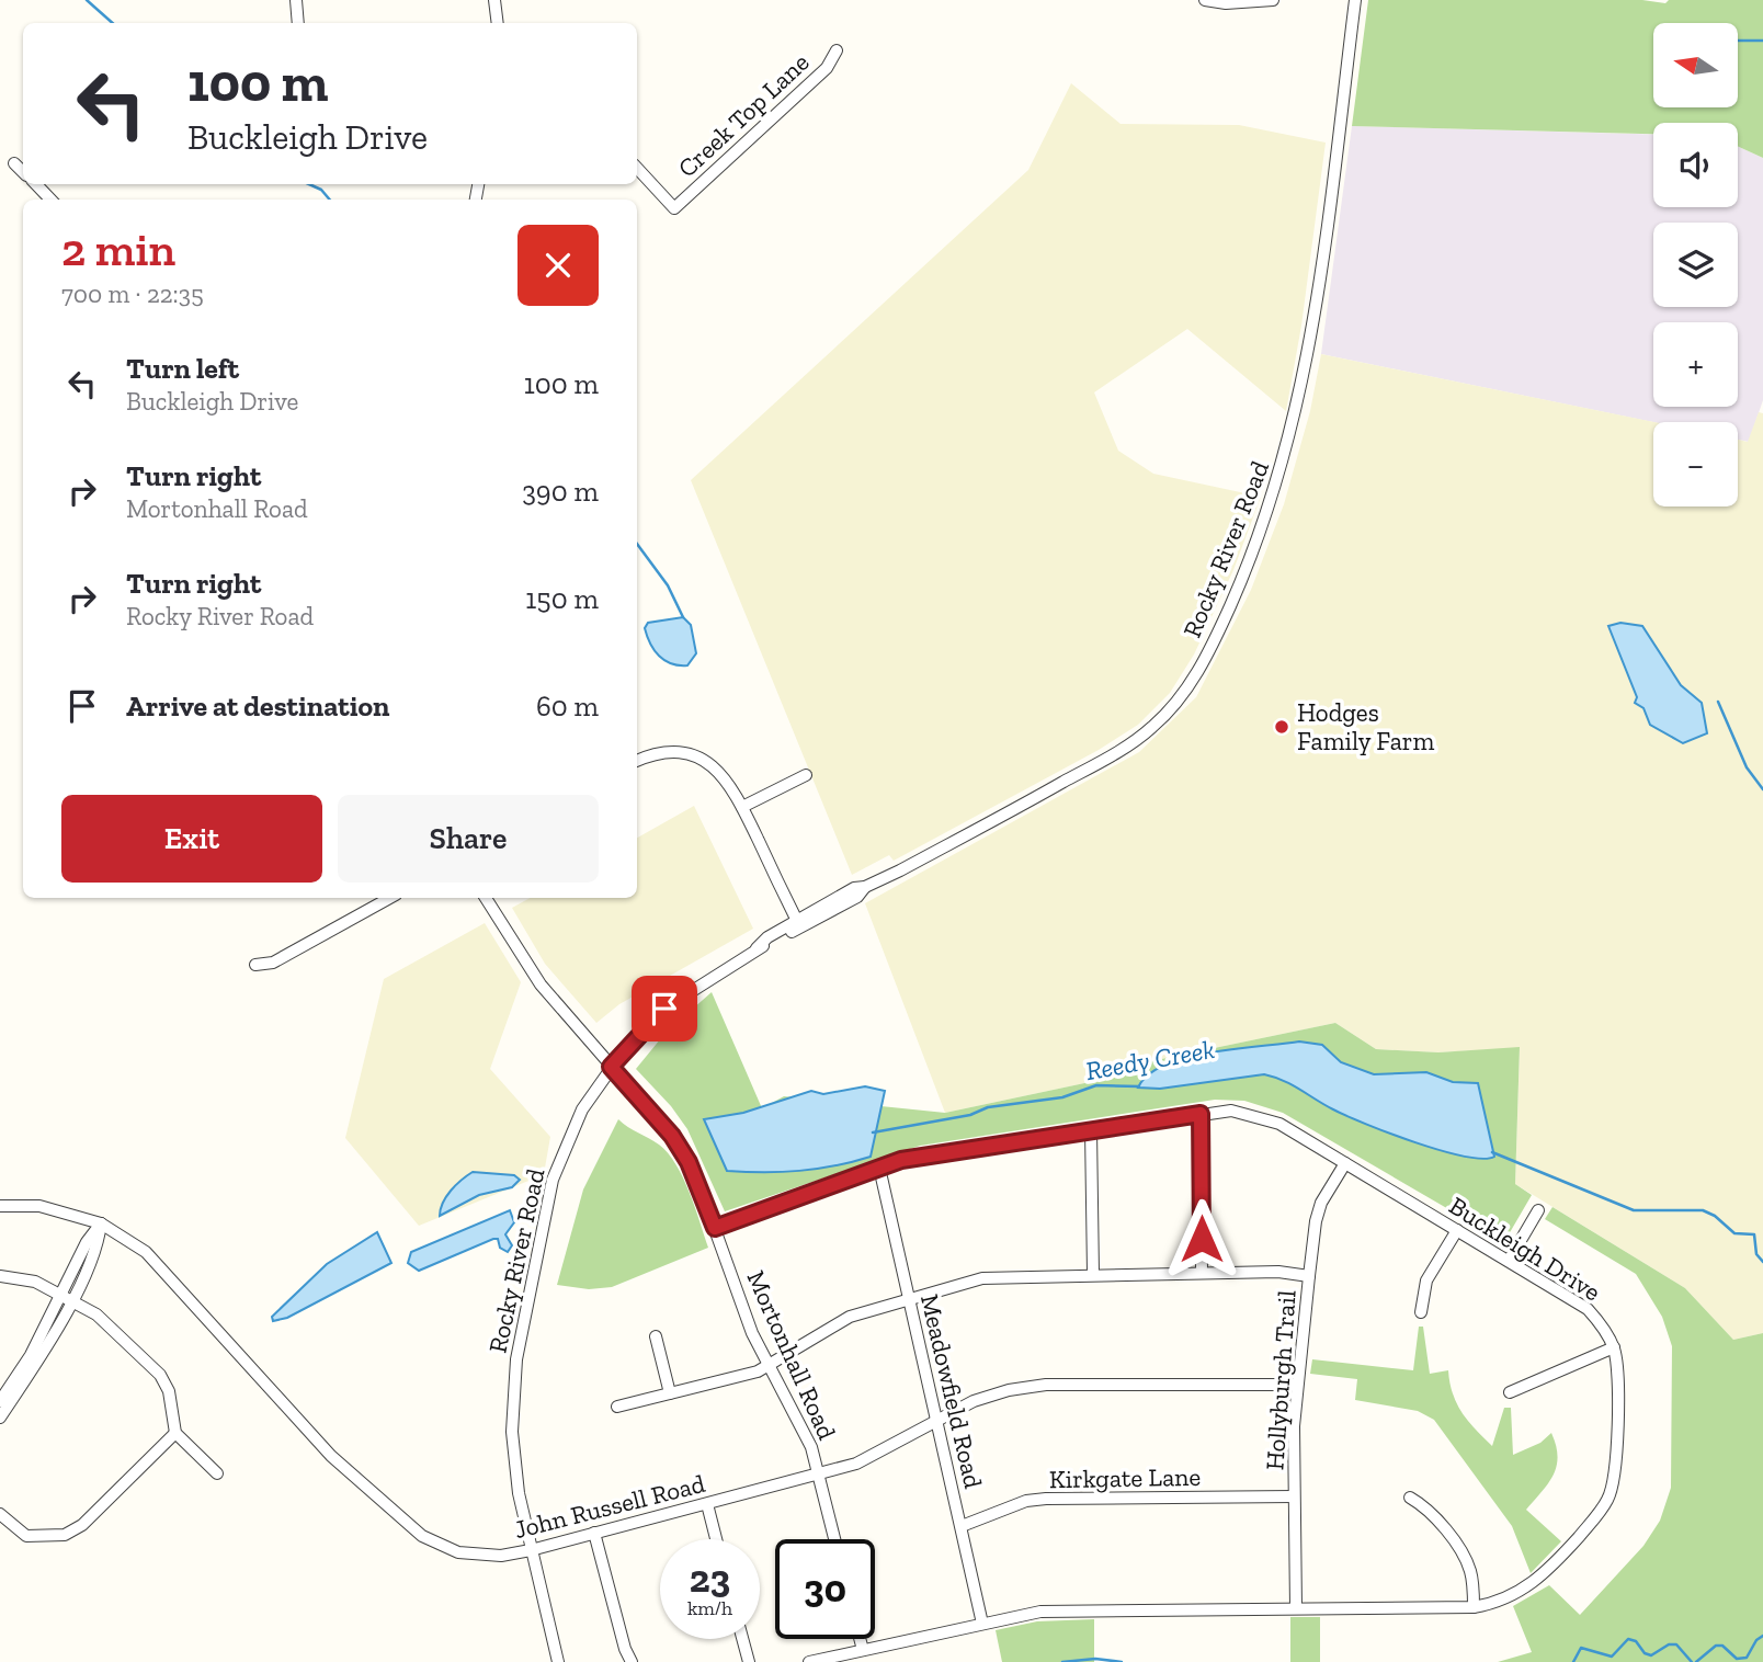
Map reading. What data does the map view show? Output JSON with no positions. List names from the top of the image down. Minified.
{"streets":{"street":["Creek Top Lane","Rocky River Road","Buckleigh Drive","Mortonhall Road","Hollyburgh Trail","Meadowfield Road","Kirkgate Lane","John Russell Road"]},"crossings":[["Rocky River Road","Mortonhall Road"],["Rocky River Road","John Russell Road"],["Buckleigh Drive","Mortonhall Road"],["Buckleigh Drive","Hollyburgh Trail"],["Buckleigh Drive","Meadowfield Road"],["Mortonhall Road","John Russell Road"],["Hollyburgh Trail","Kirkgate Lane"],["Hollyburgh Trail","John Russell Road"],["Meadowfield Road","Kirkgate Lane"],["Meadowfield Road","John Russell Road"]],"water":["Reedy Creek"],"places":["Hodges Family Farm"],"north":"left","page":{"map_buttons":["+","−"],"turn":["100 m","Buckleigh Drive"],"heading":["2 min","700 m · 22:35"],"list":[{"name":"Turn left","note":"Buckleigh Drive","value":"100 m"},{"name":"Turn right","note":"Mortonhall Road","value":"390 m"},{"name":"Turn right","note":"Rocky River Road","value":"150 m"},{"name":"Arrive at destination","value":"60 m"}],"buttons":["Exit","Share"],"speed":"23 km/h","limit":"30"}}
